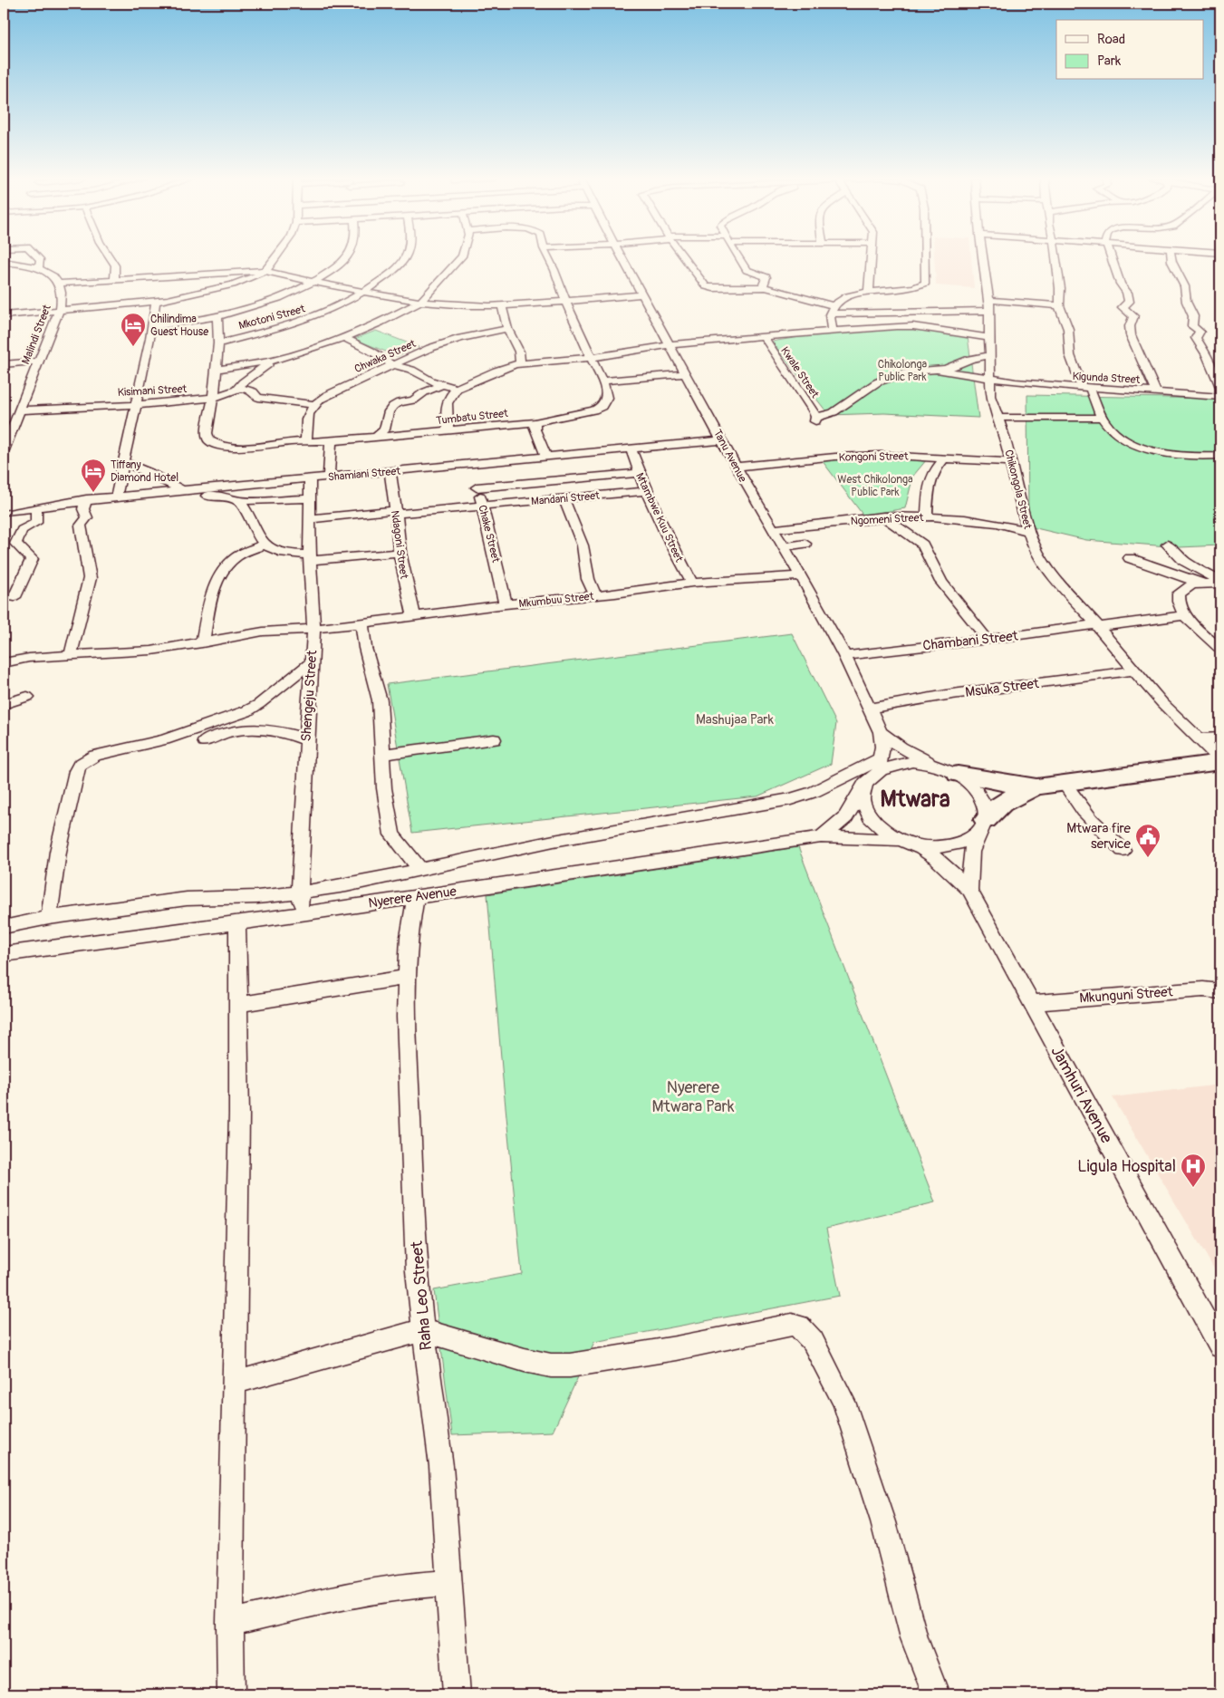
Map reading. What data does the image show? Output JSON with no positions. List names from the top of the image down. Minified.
{"streets":{"street":["Mkotoni Street","Malindi Street","Chwaka Street","Kwale Street","Kigunda Street","Kisimani Street","Tumbatu Street","Tanu Avenue","Kongoni Street","Shamiani Street","Chikongola Street","Mandani Street","Mtambwe Kuu Street","Ngomeni Street","Chake Street","Ndagoni Street","Mkumbuu Street","Chambani Street","Msuka Street","Shengeju Street","Nyerere Avenue","Mkunguni Street","Jamhuri Avenue","Raha Leo Street"]},"crossings":[["Mkotoni Street","Tumbatu Street"],["Malindi Street","Kisimani Street"],["Kwale Street","Kigunda Street"],["Kigunda Street","Chikongola Street"],["Kisimani Street","Tumbatu Street"],["Tanu Avenue","Kongoni Street"],["Tanu Avenue","Shamiani Street"],["Tanu Avenue","Ngomeni Street"],["Tanu Avenue","Mkumbuu Street"],["Tanu Avenue","Chambani Street"],["Tanu Avenue","Msuka Street"],["Kongoni Street","Chikongola Street"],["Shamiani Street","Mtambwe Kuu Street"],["Shamiani Street","Chake Street"],["Shamiani Street","Ndagoni Street"],["Shamiani Street","Shengeju Street"],["Chikongola Street","Ngomeni Street"],["Chikongola Street","Chambani Street"],["Chikongola Street","Msuka Street"],["Mandani Street","Mtambwe Kuu Street"],["Mandani Street","Chake Street"],["Mandani Street","Ndagoni Street"],["Mandani Street","Shengeju Street"],["Mtambwe Kuu Street","Mkumbuu Street"],["Chake Street","Mkumbuu Street"],["Ndagoni Street","Mkumbuu Street"],["Mkumbuu Street","Shengeju Street"],["Shengeju Street","Nyerere Avenue"],["Nyerere Avenue","Raha Leo Street"],["Mkunguni Street","Jamhuri Avenue"]],"districts":["Mtwara"],"parks":["Chikolonga Public Park","West Chikolonga Public Park","Mashujaa Park","Nyerere Mtwara Park"],"places":{"hotel":["Chilindima Guest House","Tiffany Diamond Hotel"],"public building":["Mtwara fire service"],"hospital":["Ligula Hospital"]},"legend":["Road","Park"]}
